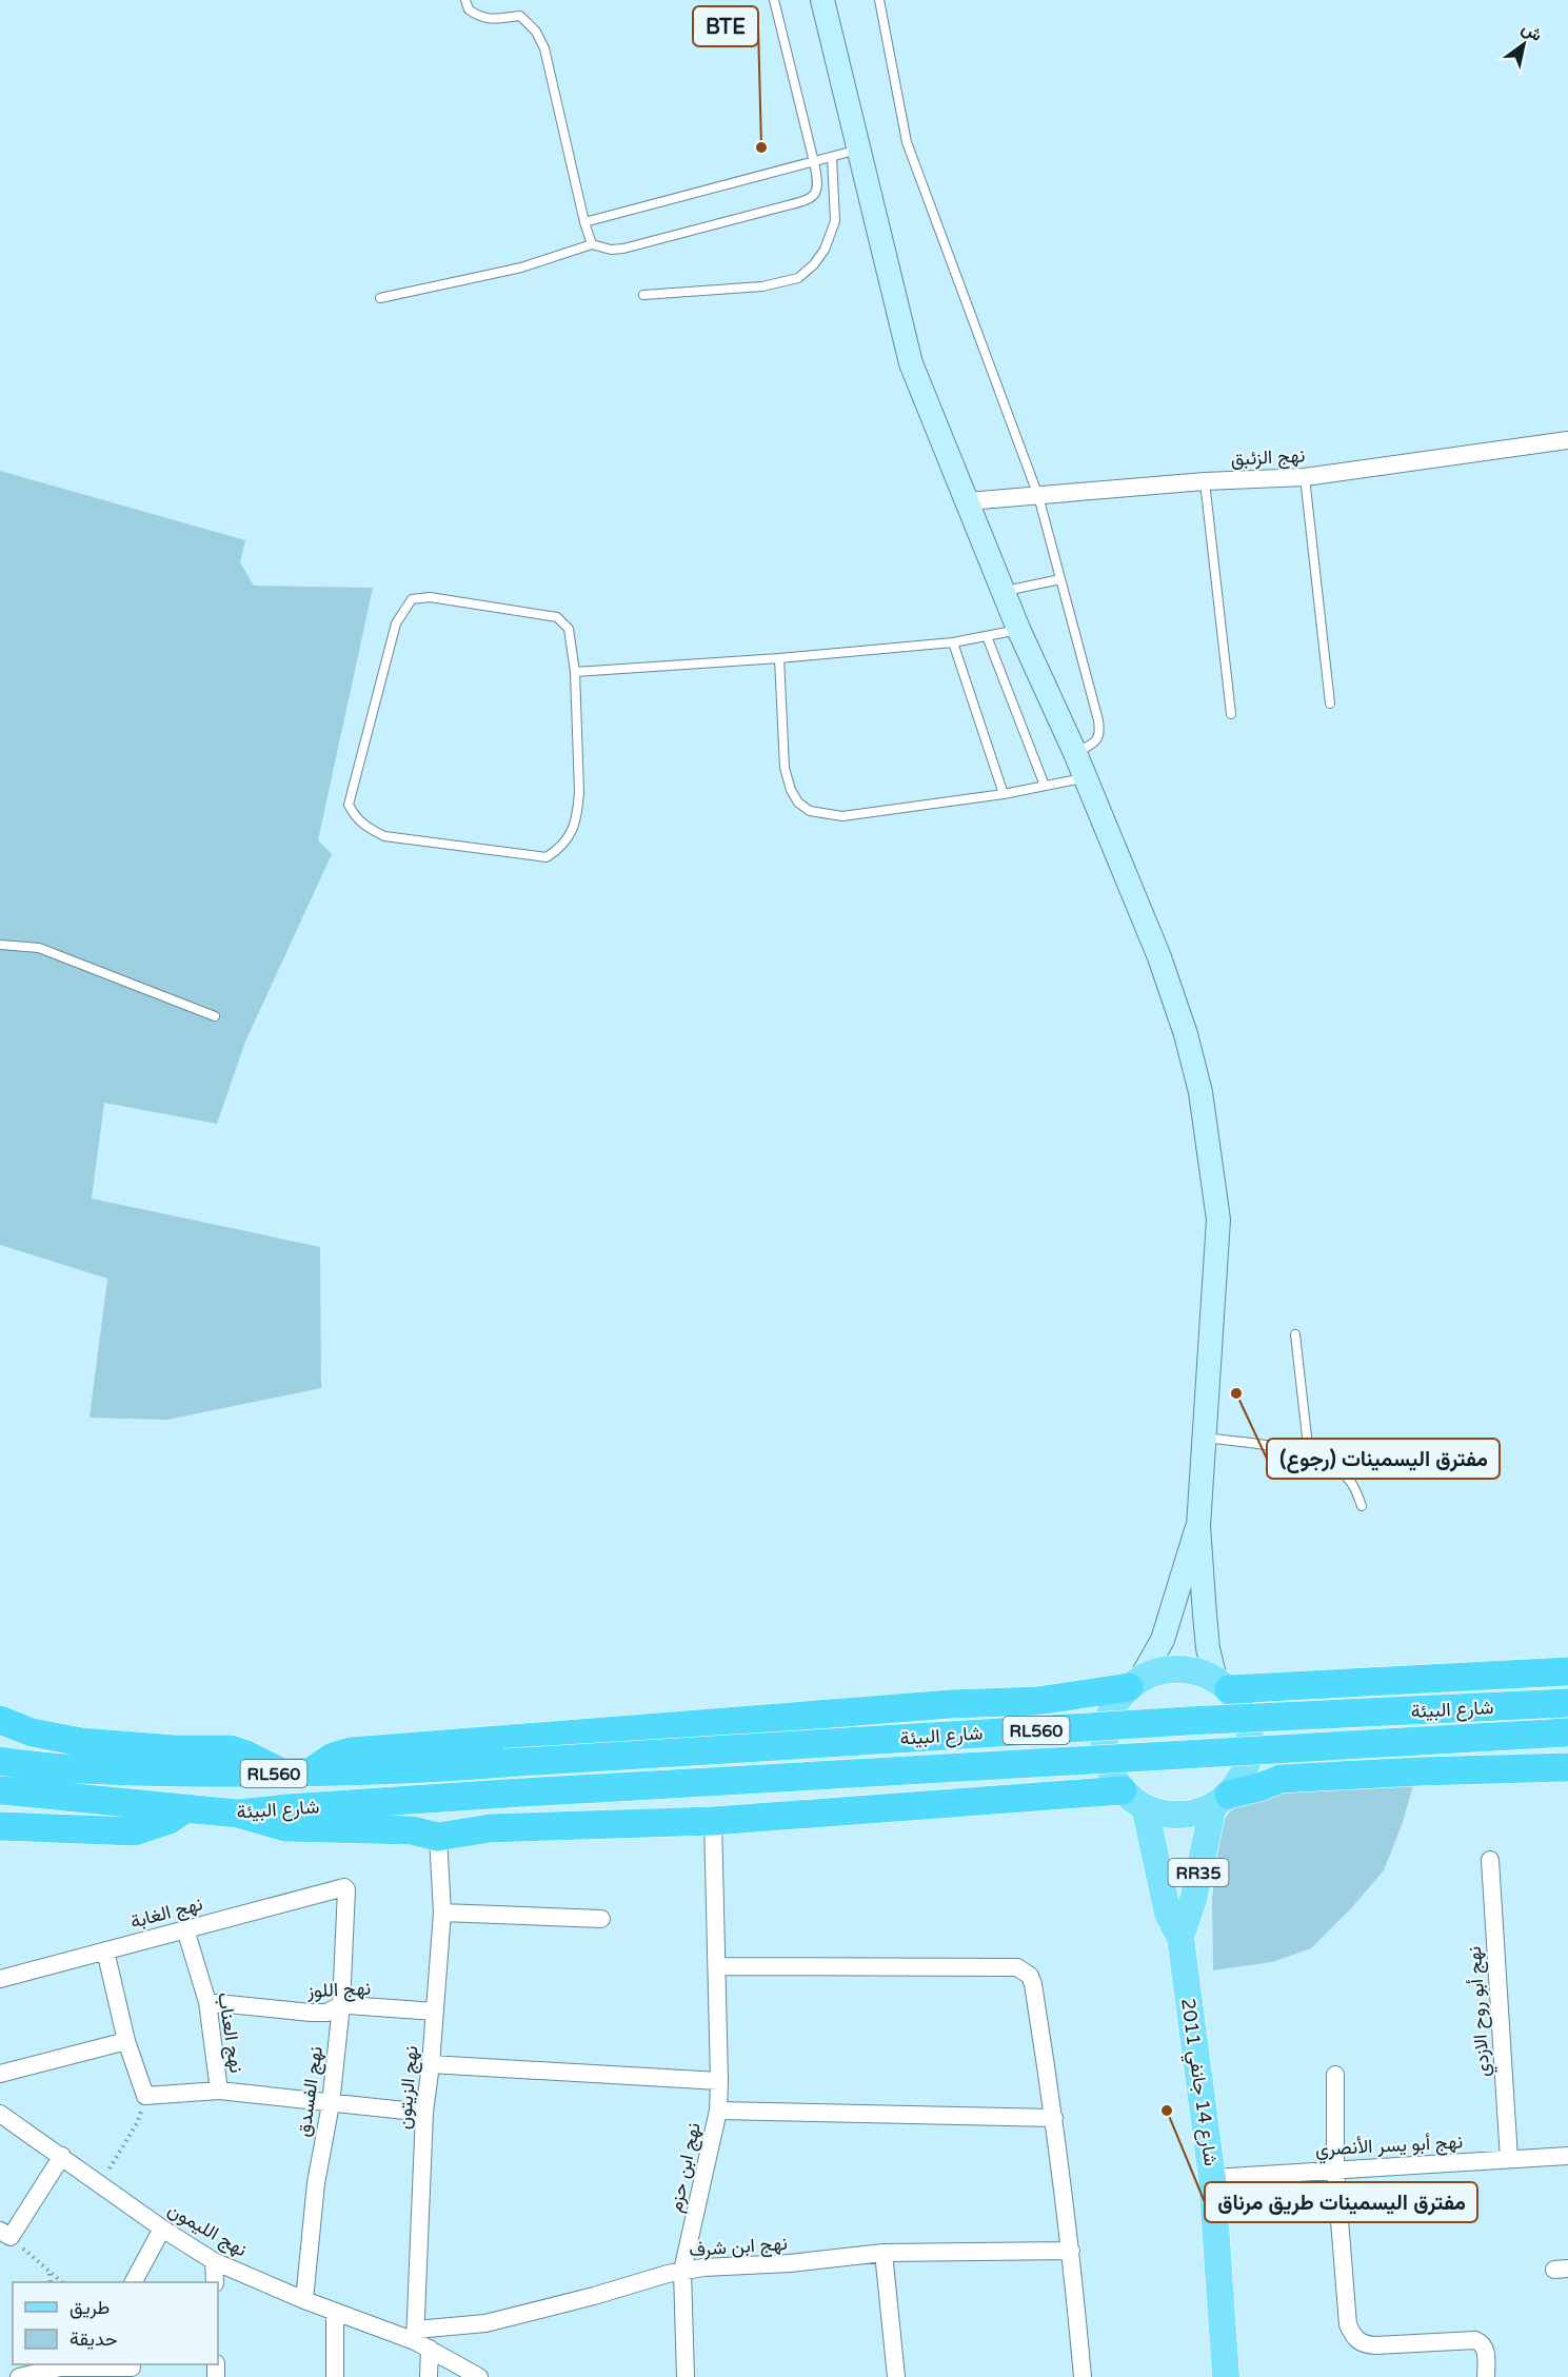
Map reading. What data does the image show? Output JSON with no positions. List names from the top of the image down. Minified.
{"streets":{"highway":["شارع البيئة","RL560"],"main road":["RR35","شارع 14 جانفي 2011"],"street":["نهج الزئبق","نهج الغابة","نهج اللوز","نهج أبو روح الازدي","نهج العناب","نهج الزيتون","نهج الفسدق","نهج أبو يسر الأنصري","نهج ابن حزم","نهج الليمون","نهج ابن شرف"]},"crossings":[["شارع البيئة","RL560"],["نهج الغابة","نهج العناب"],["نهج الغابة","نهج الفسدق"],["نهج اللوز","نهج العناب"],["نهج اللوز","نهج الزيتون"],["نهج اللوز","نهج الفسدق"],["نهج أبو روح الازدي","نهج أبو يسر الأنصري"],["نهج العناب","نهج الزيتون"],["نهج العناب","نهج الفسدق"],["شارع 14 جانفي 2011","نهج أبو يسر الأنصري"],["نهج الزيتون","نهج الليمون"],["نهج الزيتون","نهج ابن شرف"],["نهج الفسدق","نهج الليمون"],["نهج ابن حزم","نهج ابن شرف"],["نهج الليمون","نهج ابن شرف"]],"places":["BTE","مفترق اليسمينات (رجوع)","مفترق اليسمينات طريق مرناق"],"legend":["طريق","حديقة"],"north":"top right"}
